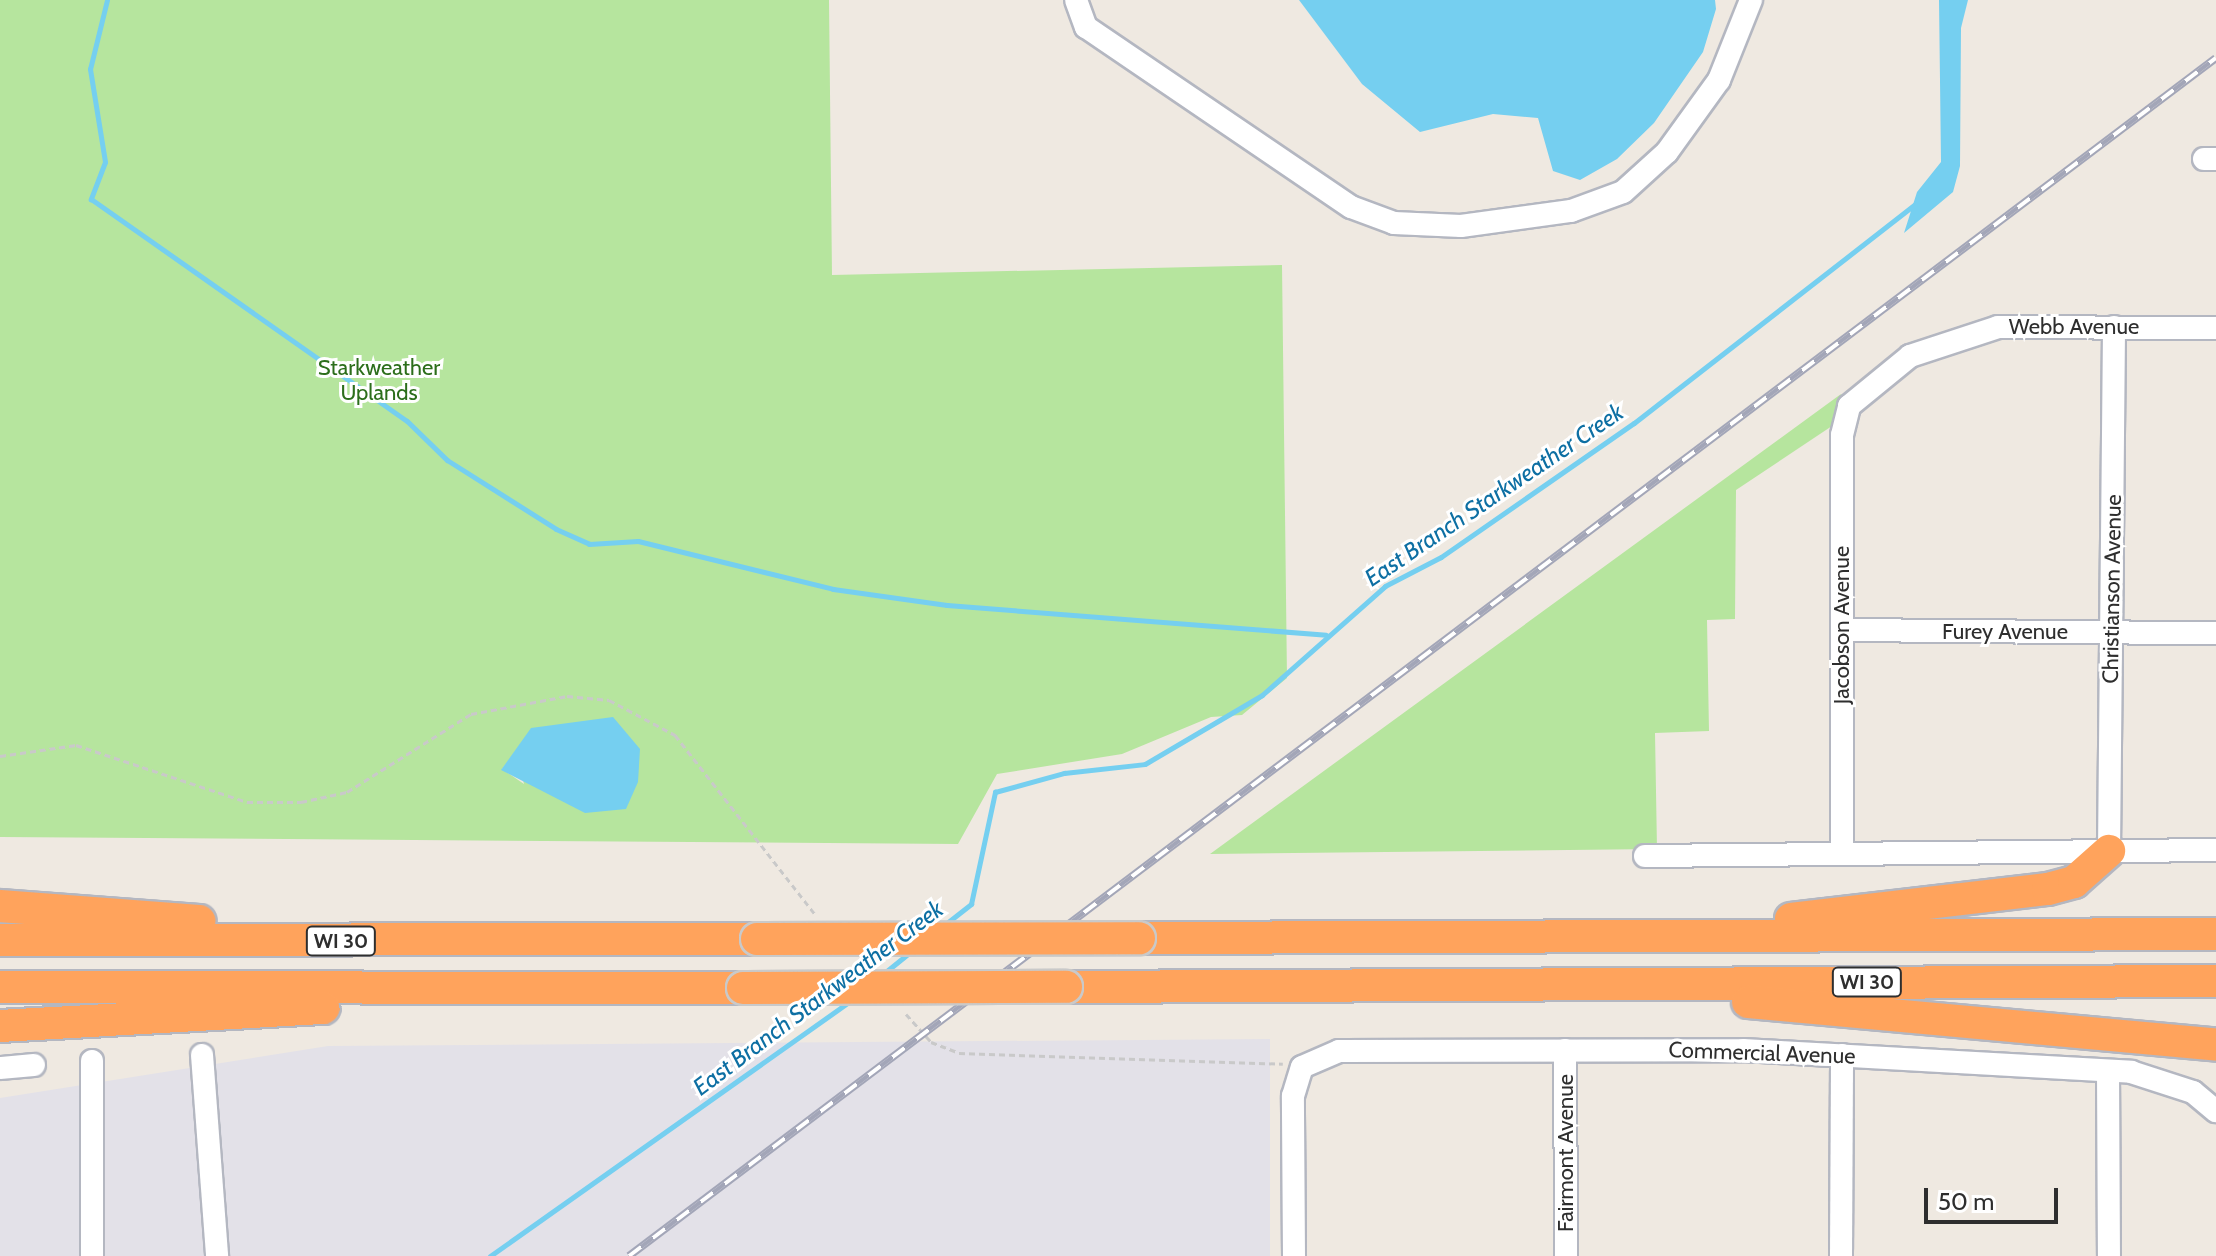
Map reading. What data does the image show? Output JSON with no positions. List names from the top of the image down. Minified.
{"streets":{"highway":["WI 30"],"street":["Webb Avenue","Christianson Avenue","Jacobson Avenue","Furey Avenue","Commercial Avenue","Fairmont Avenue"]},"crossings":[["Webb Avenue","Christianson Avenue"],["Webb Avenue","Jacobson Avenue"],["Christianson Avenue","Furey Avenue"],["Jacobson Avenue","Furey Avenue"],["Commercial Avenue","Fairmont Avenue"]],"water":["East Branch Starkweather Creek"],"parks":["Starkweather Uplands"],"scale_bar":"50 m"}
